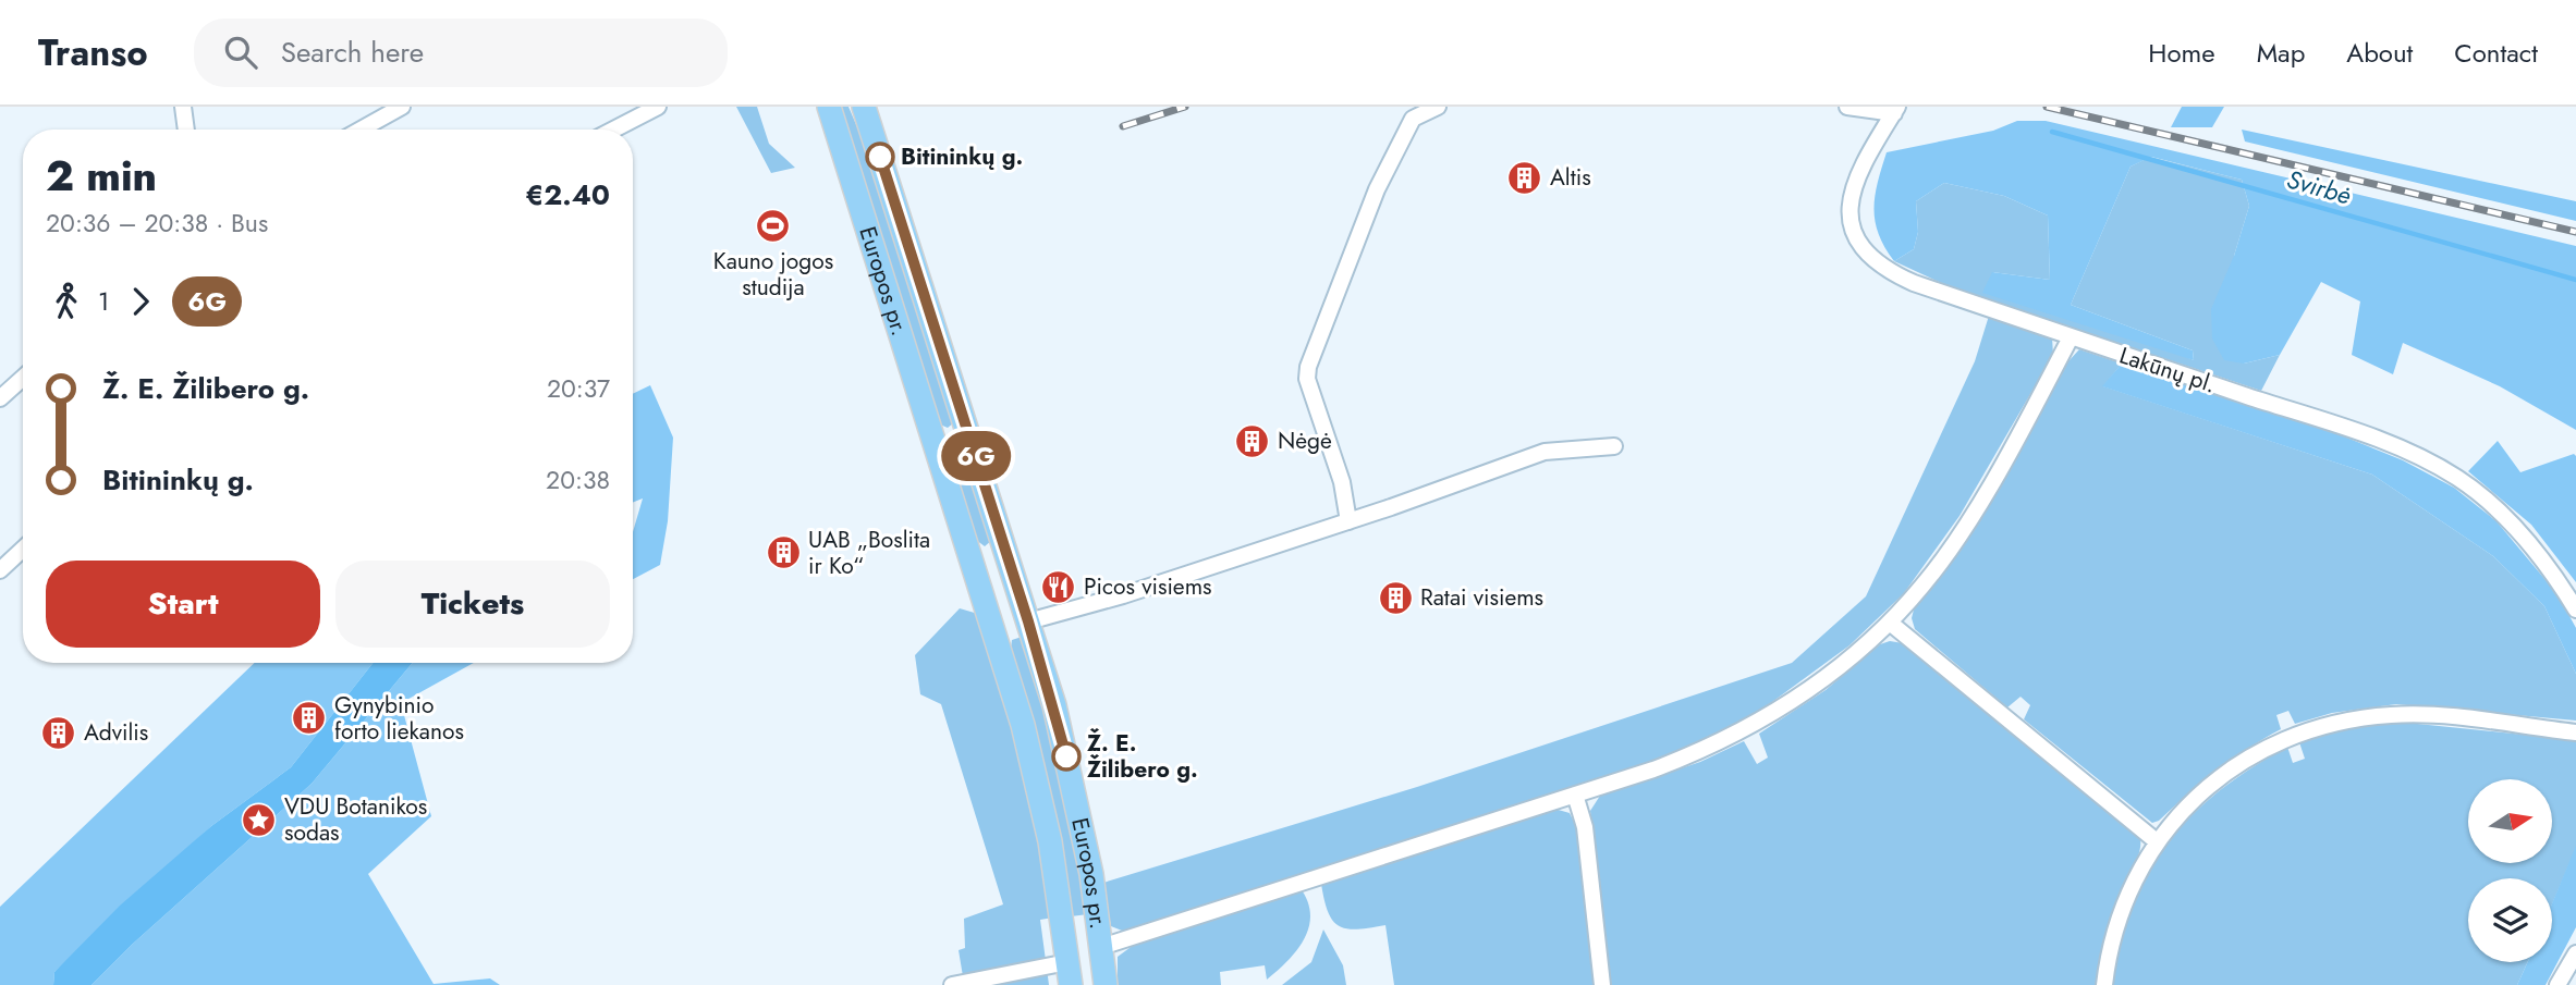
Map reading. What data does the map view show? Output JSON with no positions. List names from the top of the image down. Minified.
{"streets":{"main road":["Europos pr."],"street":["Lakūnų pl."]},"water":["Svirbė"],"places":{"other":["Bitininkų g.","Ž. E. Žilibero g."],"building":["Altis","Nėgė","UAB „Boslita ir Ko“","Ratai visiems","Gynybinio forto liekanos","Advilis"],"sports":["Kauno jogos studija"],"restaurant":["Picos visiems"],"place":["VDU Botanikos sodas"]},"lines":["bus line 6G"],"north":"right","page":{"header":"Transo","search":"Search here","nav":["Home","Map","About","Contact"],"on_map":"6G","heading":["2 min","20:36 – 20:38 · Bus","€2.40"],"legs":["1","6G"],"list":[{"name":"Ž. E. Žilibero g.","value":"20:37"},{"name":"Bitininkų g.","value":"20:38"}],"buttons":["Start","Tickets"]}}
